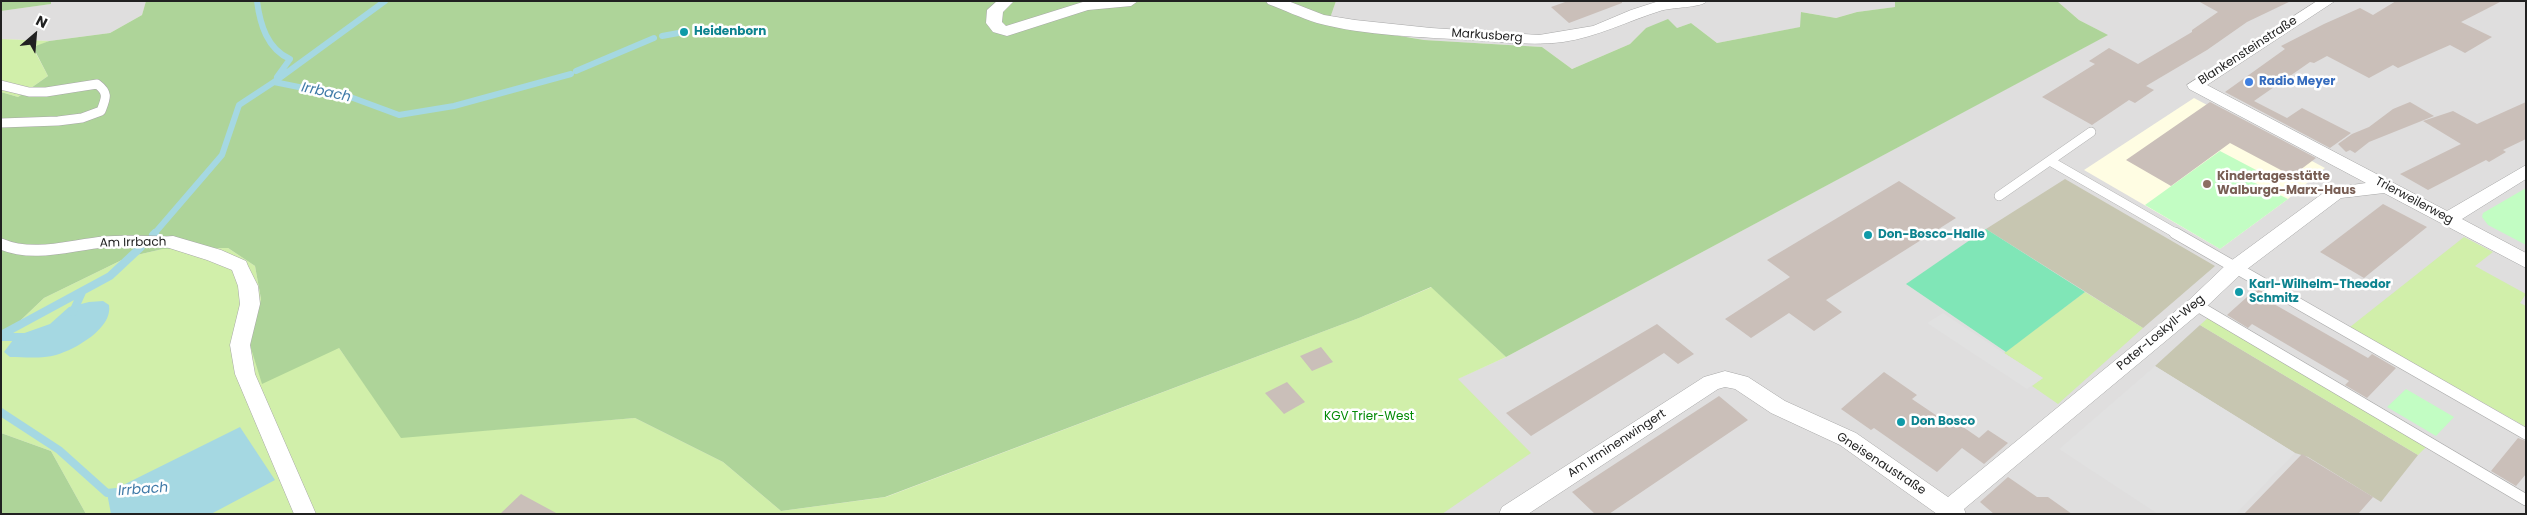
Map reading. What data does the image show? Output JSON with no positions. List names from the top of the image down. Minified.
{"streets":{"street":["Markusberg","Blankensteinstraße","Trierweilerweg","Am Irrbach","Pater-Loskyll-Weg","Am Irminenwingert","Gneisenaustraße"]},"crossings":[["Blankensteinstraße","Trierweilerweg"],["Trierweilerweg","Pater-Loskyll-Weg"],["Pater-Loskyll-Weg","Gneisenaustraße"],["Am Irminenwingert","Gneisenaustraße"]],"water":["Irrbach"],"parks":["KGV Trier-West"],"places":["Heidenborn","Radio Meyer","Kindertagesstätte Walburga-Marx-Haus","Don-Bosco-Halle","Karl-Wilhelm-Theodor Schmitz","Don Bosco"],"north":"top right"}
